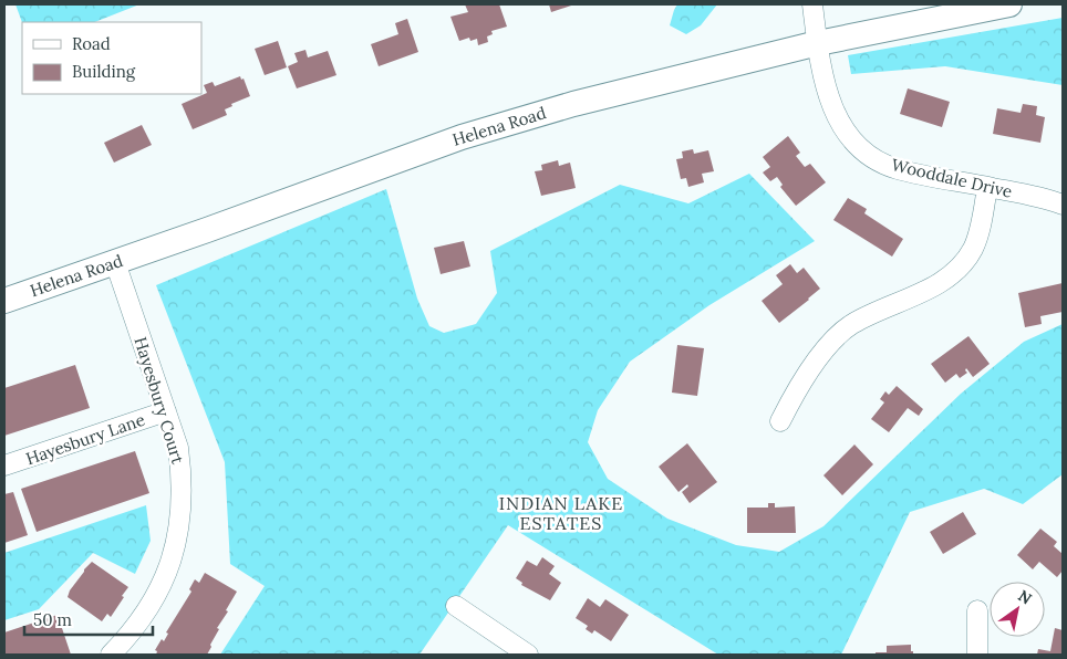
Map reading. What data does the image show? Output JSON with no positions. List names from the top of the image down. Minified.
{"streets":{"main road":["Helena Road"],"street":["Wooddale Drive","Hayesbury Court","Hayesbury Lane"]},"crossings":[["Helena Road","Wooddale Drive"],["Helena Road","Hayesbury Court"],["Hayesbury Court","Hayesbury Lane"]],"districts":["INDIAN LAKE ESTATES"],"legend":["Road","Building"],"scale_bar":"50 m","north":"top right"}
